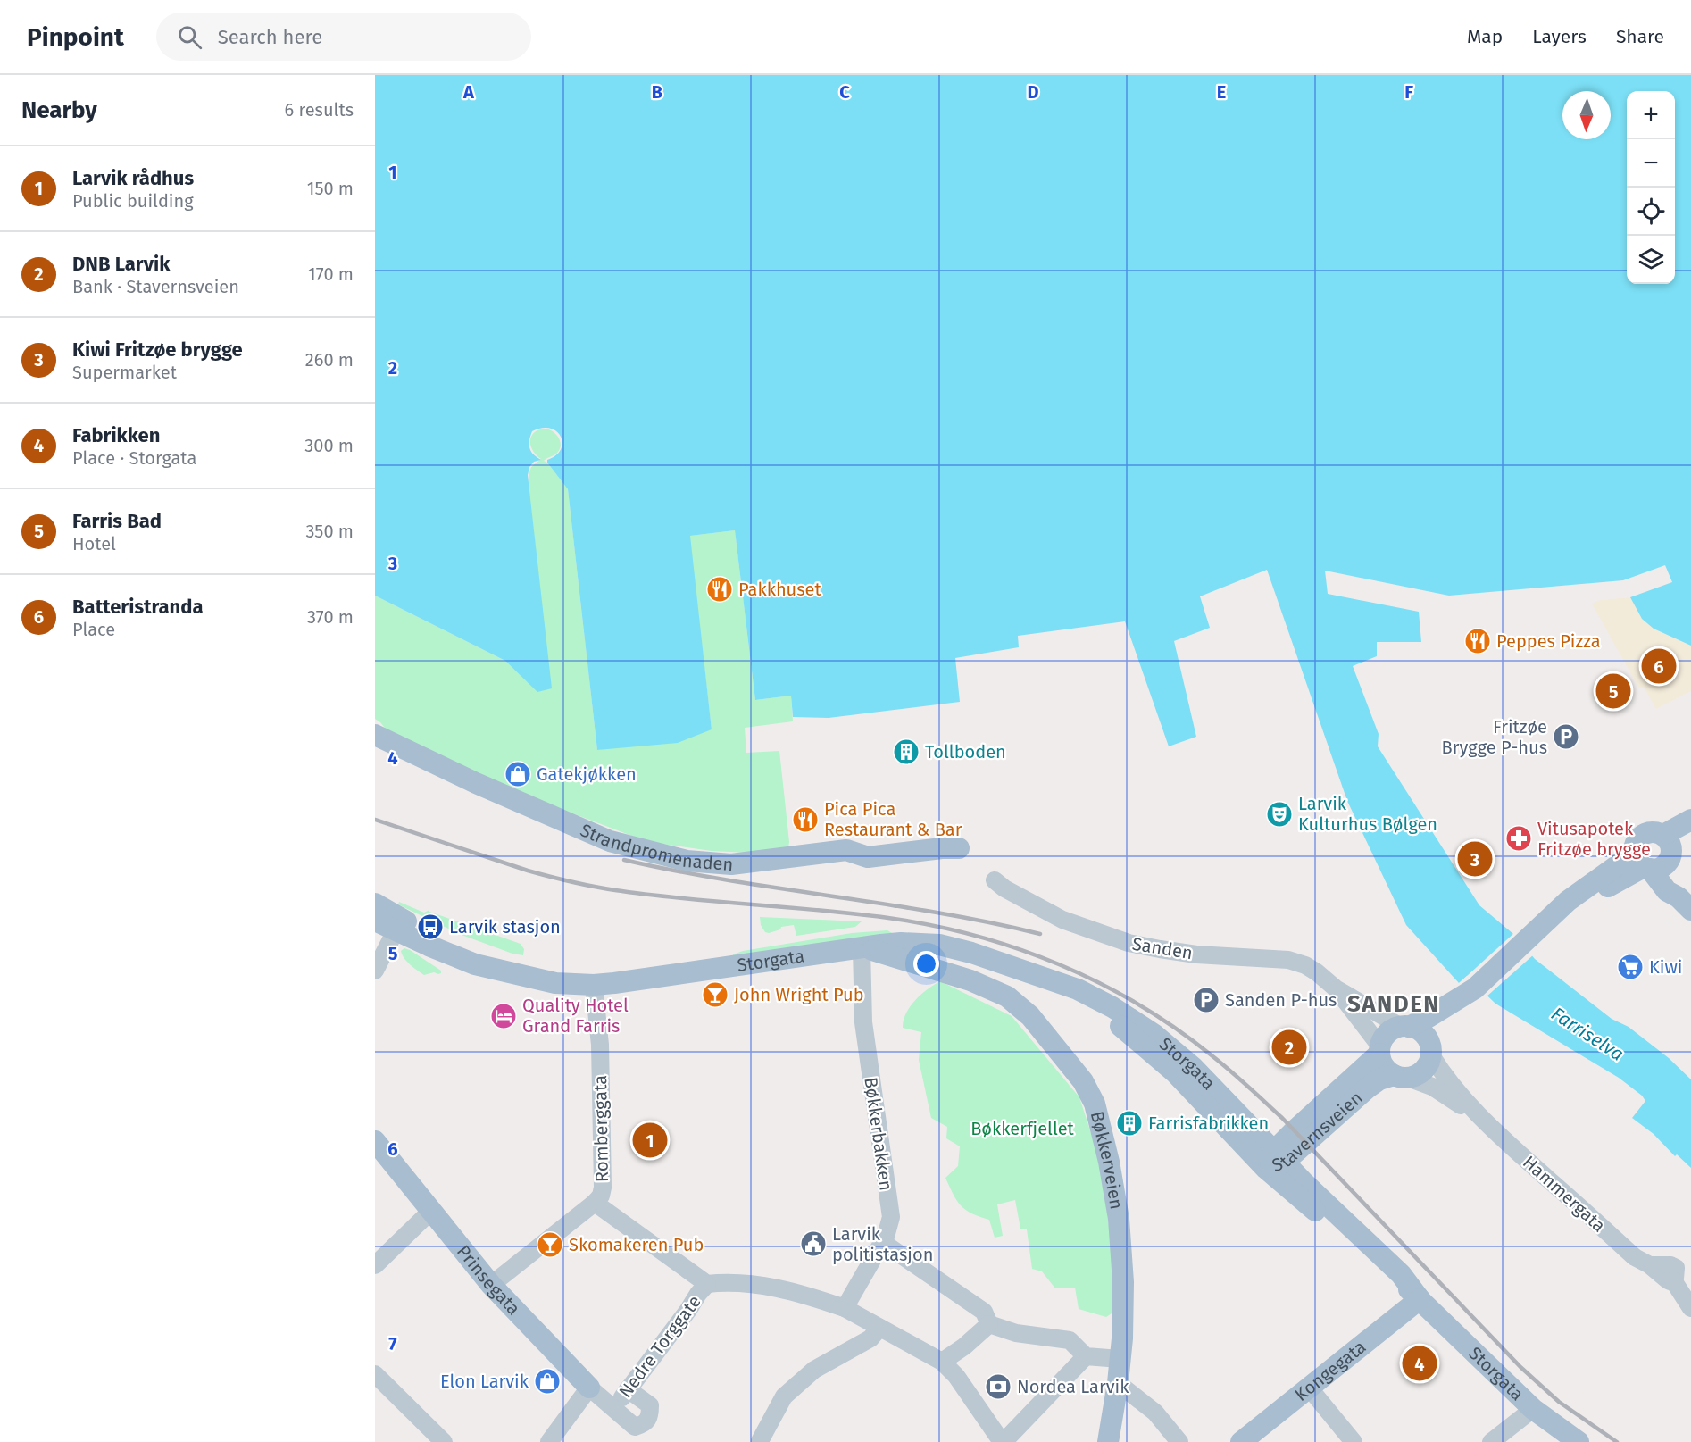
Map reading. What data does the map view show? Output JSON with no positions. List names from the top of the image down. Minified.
{"streets":{"main road":["Strandpromenaden","Storgata","Stavernsveien","Bøkkerveien","Prinsegata","Kongegata"],"street":["Sanden","Romberggata","Bøkkerbakken","Hammergata","Nedre Torggate"]},"crossings":[["Sanden","Stavernsveien"],["Sanden","Hammergata"],["Storgata","Stavernsveien"],["Storgata","Romberggata"],["Storgata","Bøkkerbakken"],["Storgata","Bøkkerveien"],["Storgata","Kongegata"],["Stavernsveien","Hammergata"],["Romberggata","Prinsegata"],["Bøkkerbakken","Bøkkerveien"],["Prinsegata","Nedre Torggate"]],"districts":["SANDEN"],"water":["Farriselva"],"parks":["Bøkkerfjellet"],"places":{"restaurant":["Pakkhuset","Peppes Pizza","Pica Pica Restaurant & Bar"],"parking":["Fritzøe Brygge P-hus","Sanden P-hus"],"building":["Tollboden","Farrisfabrikken"],"shop":["Gatekjøkken","Elon Larvik"],"theatre":["Larvik Kulturhus Bølgen"],"pharmacy":["Vitusapotek Fritzøe brygge"],"bus stop":["Larvik stasjon"],"supermarket":["Kiwi"],"bar":["John Wright Pub","Skomakeren Pub"],"hotel":["Quality Hotel Grand Farris"],"public building":["Larvik politistasjon"],"bank":["Nordea Larvik"]},"north":"bottom","page":{"header":"Pinpoint","search":"Search here","nav":["Map","Layers","Share"],"heading":["Nearby","6 results"],"map_buttons":["+","−"],"list":[{"mark":"1","name":"Larvik rådhus","note":"Public building","value":"150 m"},{"mark":"2","name":"DNB Larvik","note":"Bank · Stavernsveien","value":"170 m"},{"mark":"3","name":"Kiwi Fritzøe brygge","note":"Supermarket","value":"260 m"},{"mark":"4","name":"Fabrikken","note":"Place · Storgata","value":"300 m"},{"mark":"5","name":"Farris Bad","note":"Hotel","value":"350 m"},{"mark":"6","name":"Batteristranda","note":"Place","value":"370 m"}],"pins":["6","5","3","2","1","4"]},"grid":{"columns":["A","B","C","D","E","F"],"rows":["1","2","3","4","5","6","7"]}}
